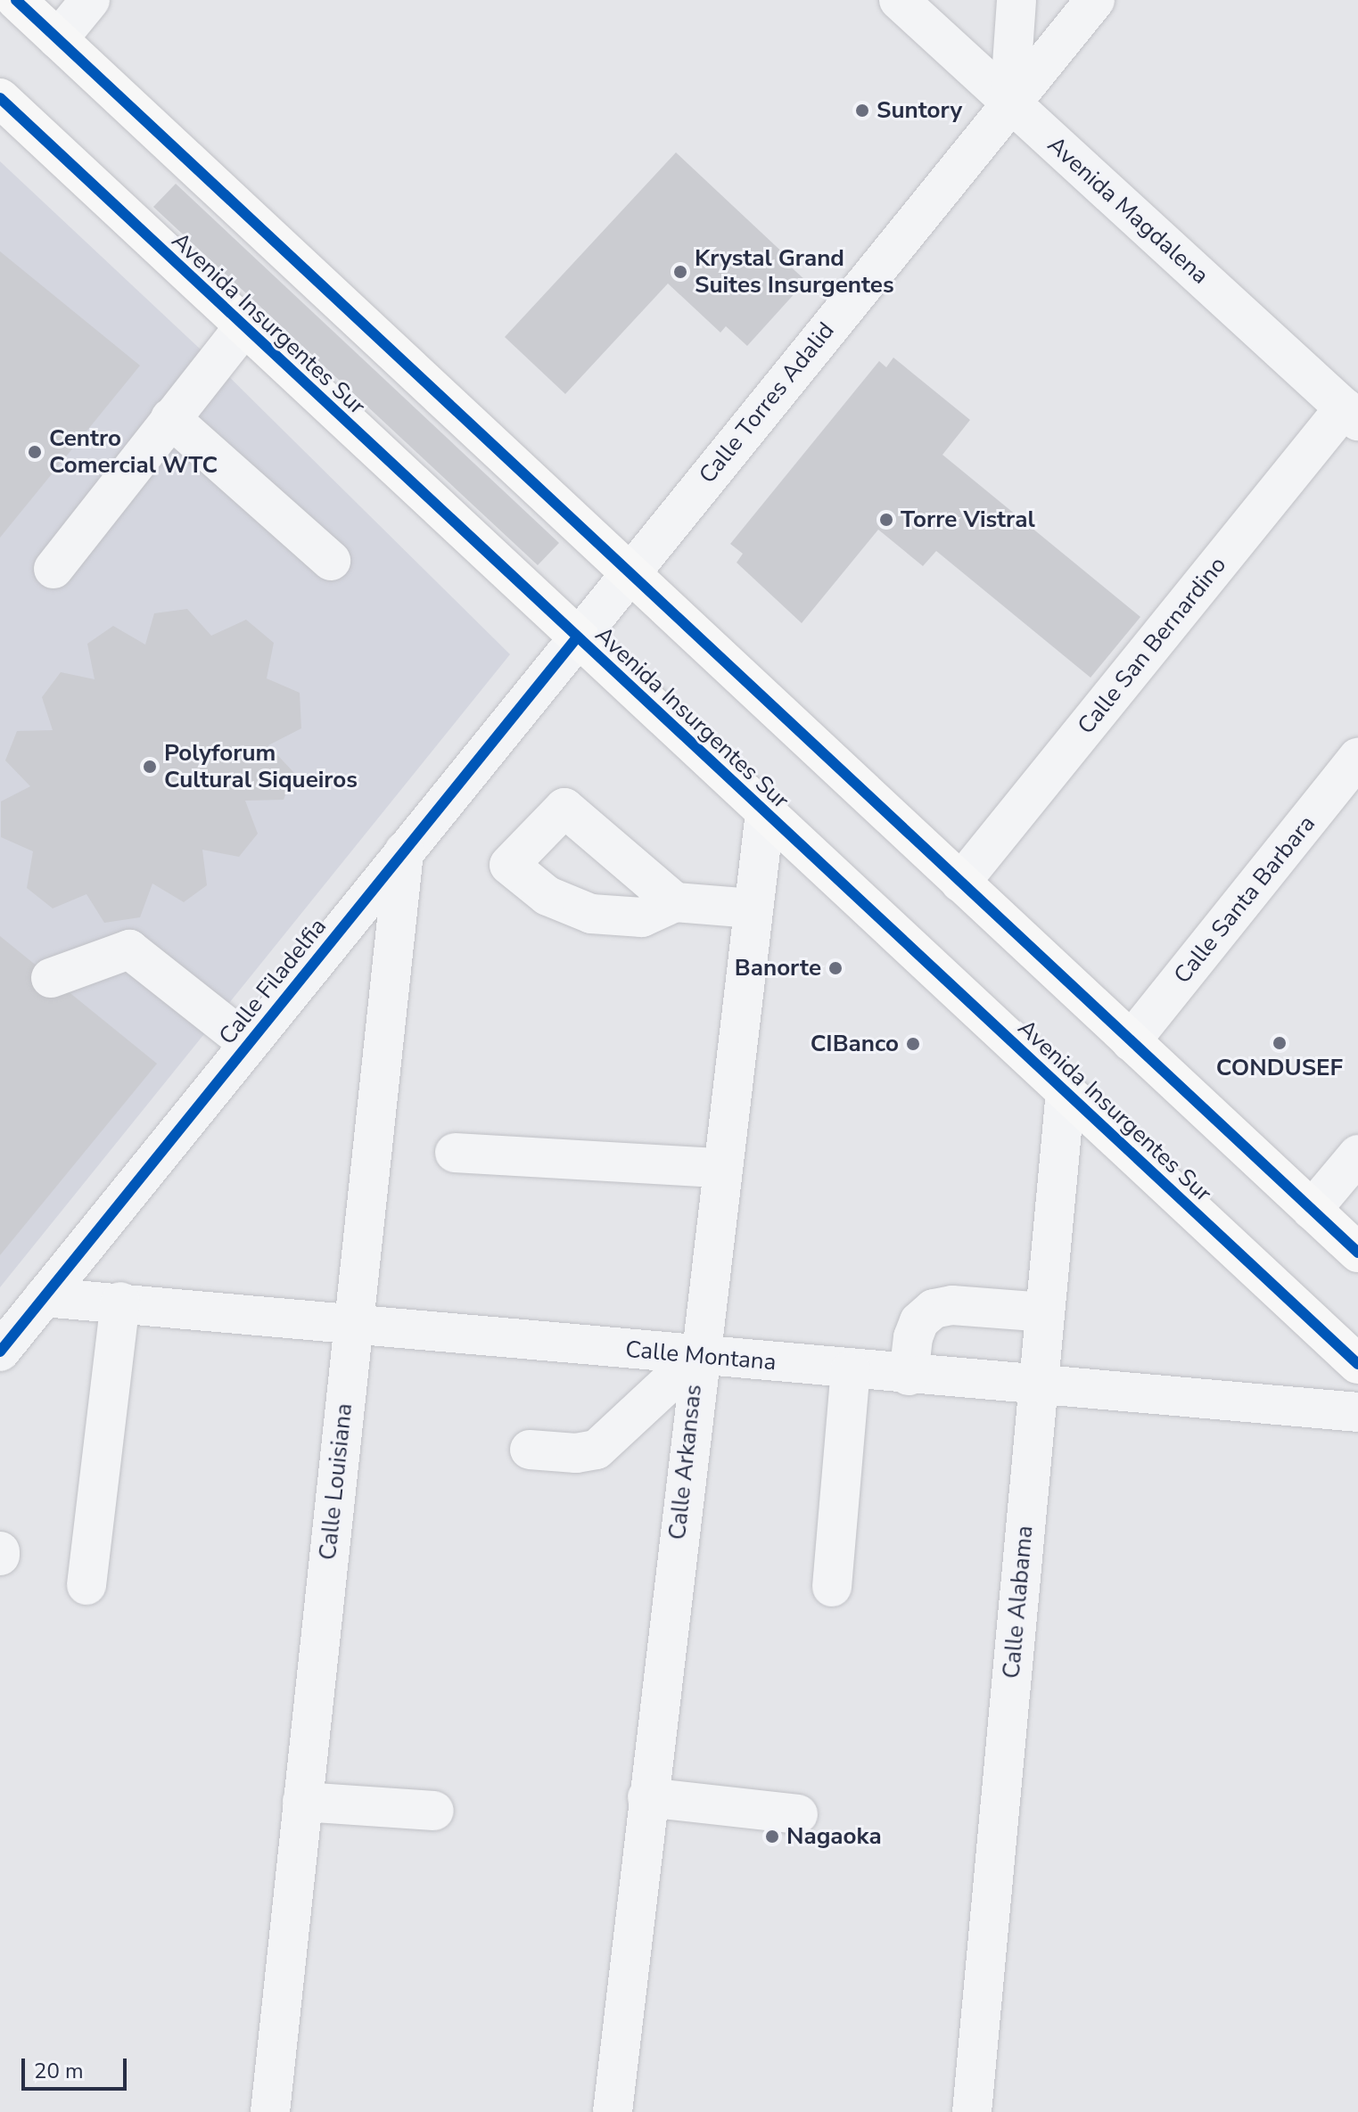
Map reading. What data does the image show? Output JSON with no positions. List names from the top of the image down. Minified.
{"streets":{"main road":["Avenida Insurgentes Sur"],"street":["Avenida Magdalena","Calle Torres Adalid","Calle San Bernardino","Calle Santa Barbara","Calle Filadelfia","Calle Montana","Calle Arkansas","Calle Louisiana","Calle Alabama"]},"crossings":[["Avenida Magdalena","Calle Torres Adalid"],["Avenida Magdalena","Calle San Bernardino"],["Avenida Insurgentes Sur","Calle Filadelfia"],["Avenida Insurgentes Sur","Calle Arkansas"],["Avenida Insurgentes Sur","Calle Alabama"],["Calle Torres Adalid","Calle Filadelfia"],["Calle Filadelfia","Calle Montana"],["Calle Filadelfia","Calle Louisiana"],["Calle Montana","Calle Arkansas"],["Calle Montana","Calle Louisiana"],["Calle Montana","Calle Alabama"]],"places":["Suntory","Krystal Grand Suites Insurgentes","Centro Comercial WTC","Torre Vistral","Polyforum Cultural Siqueiros","Banorte","CONDUSEF","CIBanco","Nagaoka"],"scale_bar":"20 m"}
